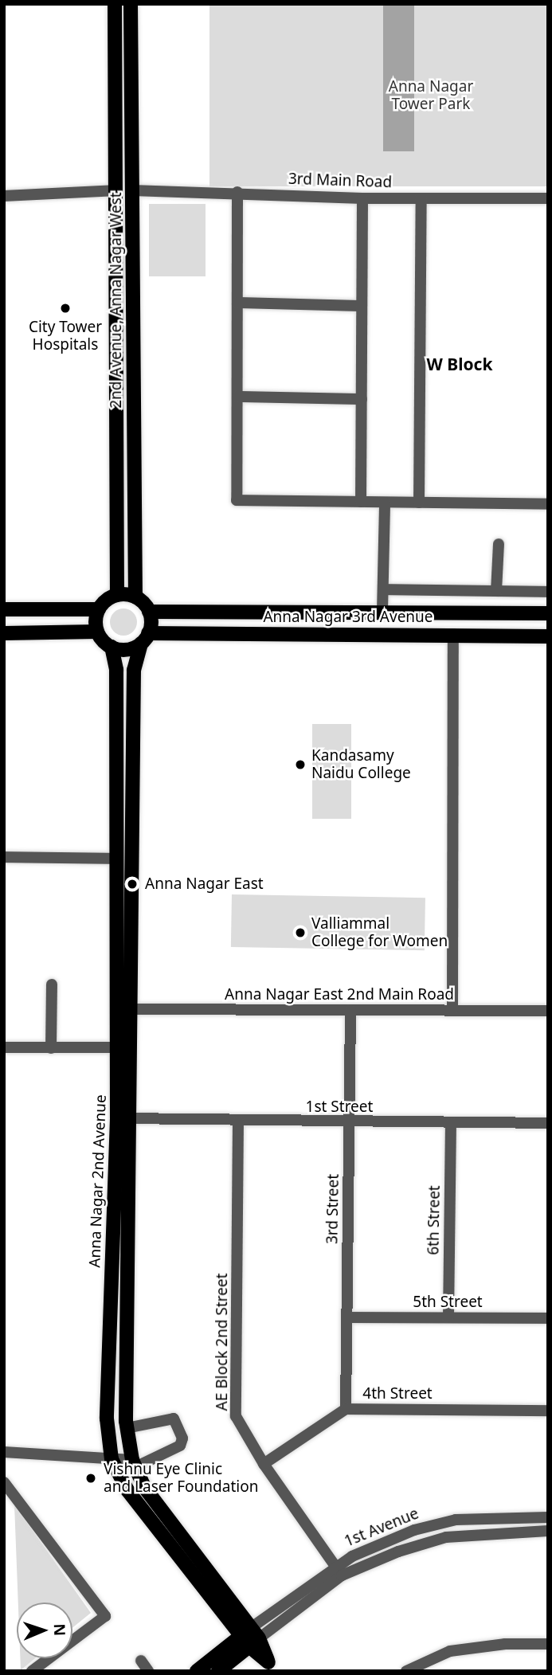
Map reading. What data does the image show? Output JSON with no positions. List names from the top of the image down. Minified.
{"streets":{"main road":["2nd Avenue, Anna Nagar West","Anna Nagar 3rd Avenue","Anna Nagar 2nd Avenue","1st Avenue"],"street":["3rd Main Road","Anna Nagar East 2nd Main Road","1st Street","3rd Street","6th Street","5th Street","AE Block 2nd Street","4th Street"]},"crossings":[["3rd Main Road","2nd Avenue, Anna Nagar West"],["2nd Avenue, Anna Nagar West","Anna Nagar 3rd Avenue"],["2nd Avenue, Anna Nagar West","Anna Nagar 2nd Avenue"],["Anna Nagar 3rd Avenue","Anna Nagar 2nd Avenue"],["Anna Nagar East 2nd Main Road","Anna Nagar 2nd Avenue"],["Anna Nagar East 2nd Main Road","3rd Street"],["1st Street","Anna Nagar 2nd Avenue"],["1st Street","3rd Street"],["1st Street","6th Street"],["1st Street","AE Block 2nd Street"],["Anna Nagar 2nd Avenue","1st Avenue"],["3rd Street","5th Street"],["3rd Street","4th Street"],["6th Street","5th Street"],["AE Block 2nd Street","4th Street"],["AE Block 2nd Street","1st Avenue"]],"districts":["W Block"],"parks":["Anna Nagar Tower Park"],"places":["City Tower Hospitals","Kandasamy Naidu College","Anna Nagar East","Valliammal College for Women","Vishnu Eye Clinic and Laser Foundation"],"north":"right"}
